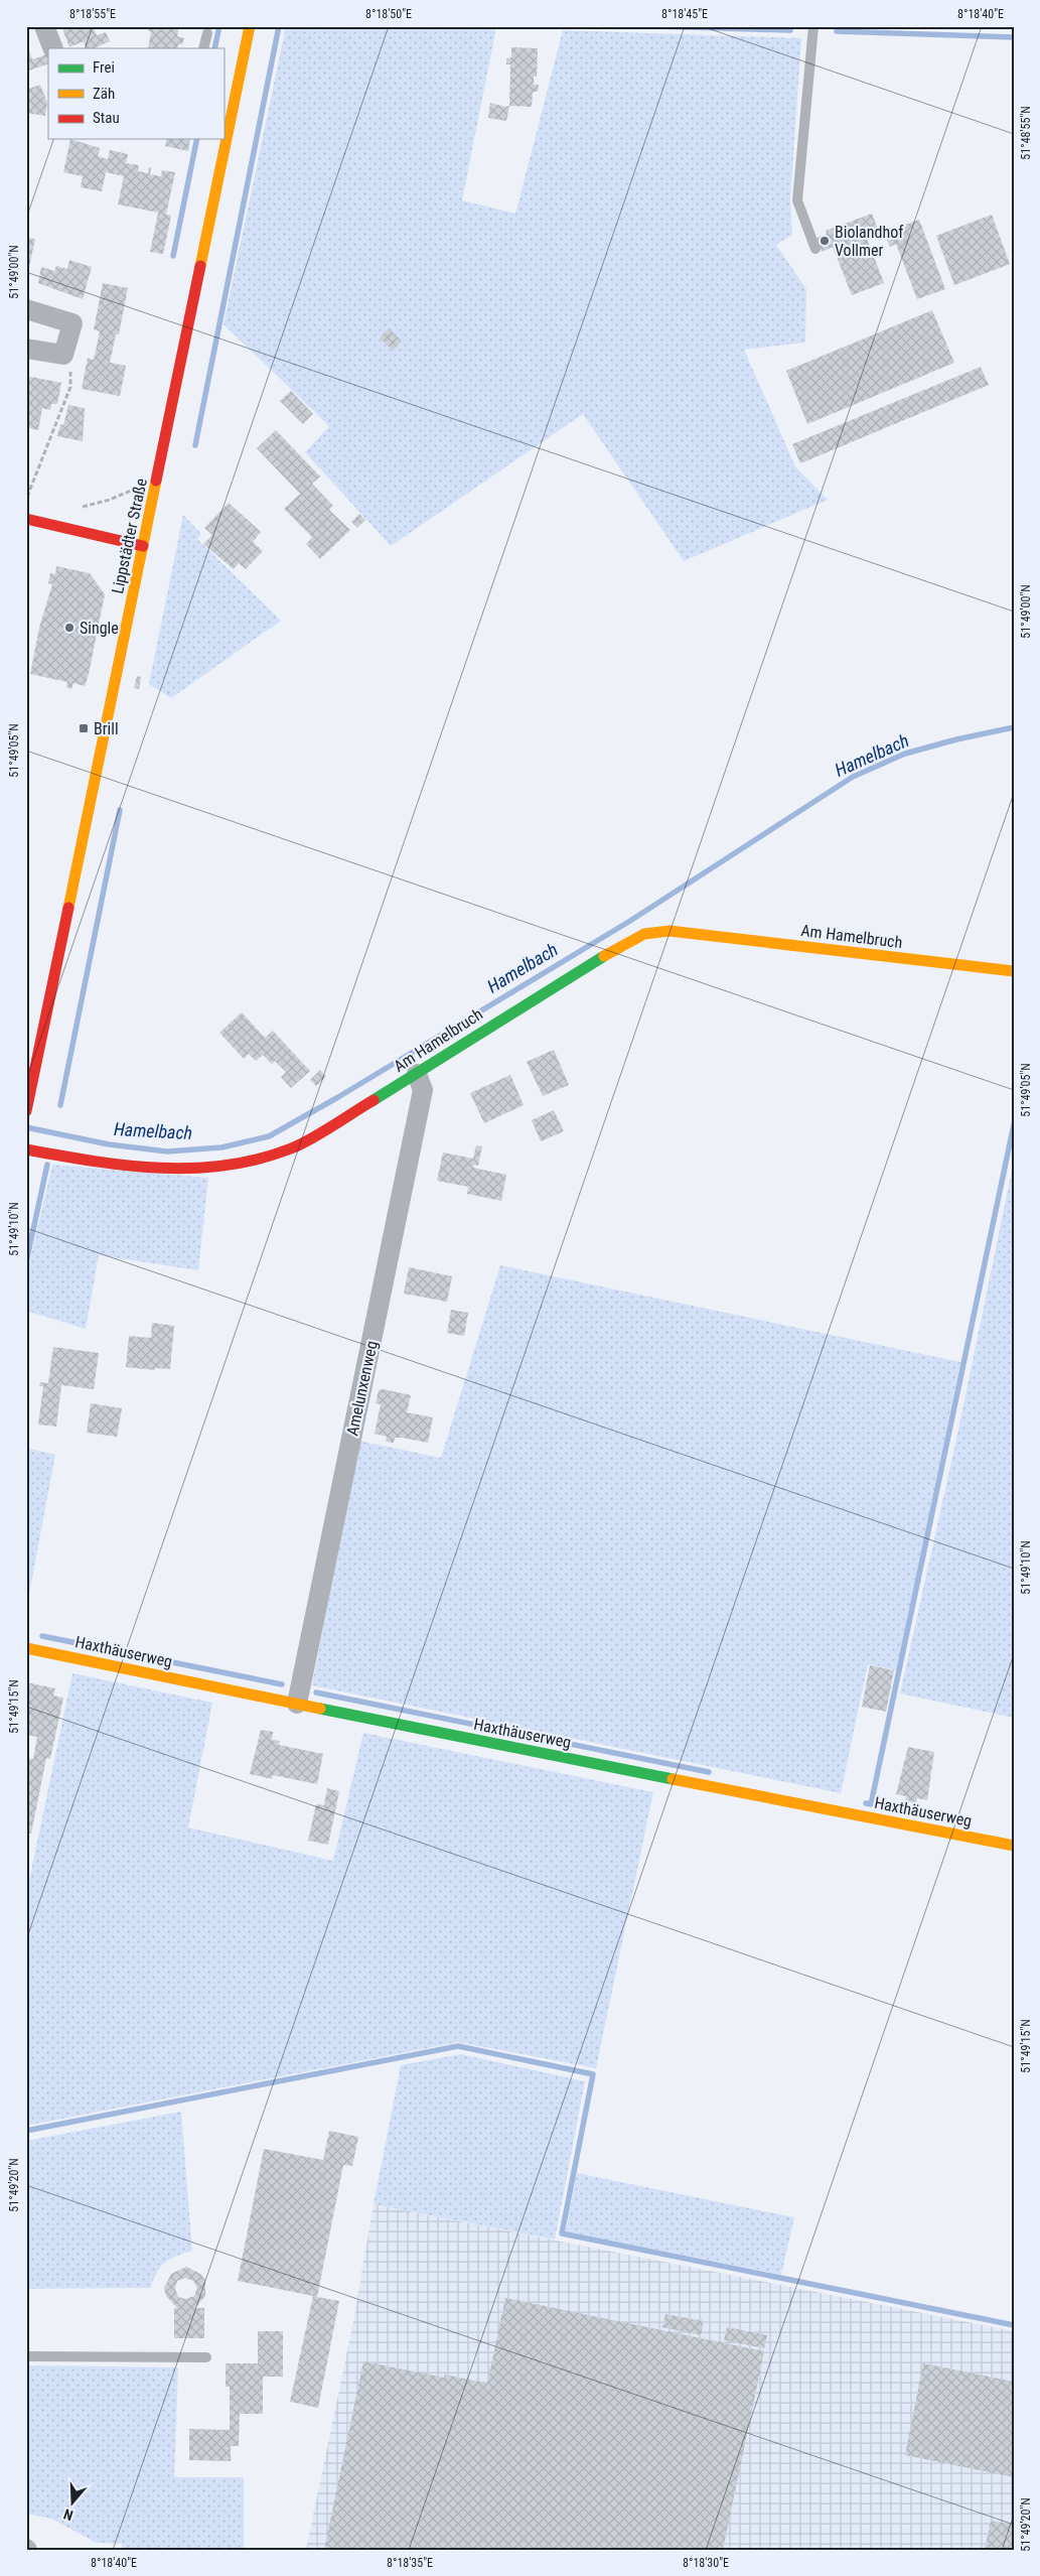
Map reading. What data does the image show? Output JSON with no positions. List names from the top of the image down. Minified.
{"streets":{"street":["Lippstädter Straße","Am Hamelbruch","Amelunxenweg","Haxthäuserweg"]},"crossings":[["Am Hamelbruch","Amelunxenweg"],["Amelunxenweg","Haxthäuserweg"]],"water":["Hamelbach"],"places":{"other":["Biolandhof Vollmer","Single"],"transit":["Brill"]},"legend":["Frei","Zäh","Stau"],"north":"bottom","coordinates":["8°18'55\"E","8°18'50\"E","8°18'45\"E","8°18'40\"E","51°48'55\"N","51°49'00\"N","51°49'05\"N","51°49'10\"N","51°49'15\"N","51°49'20\"N","8°18'35\"E","8°18'30\"E"]}
